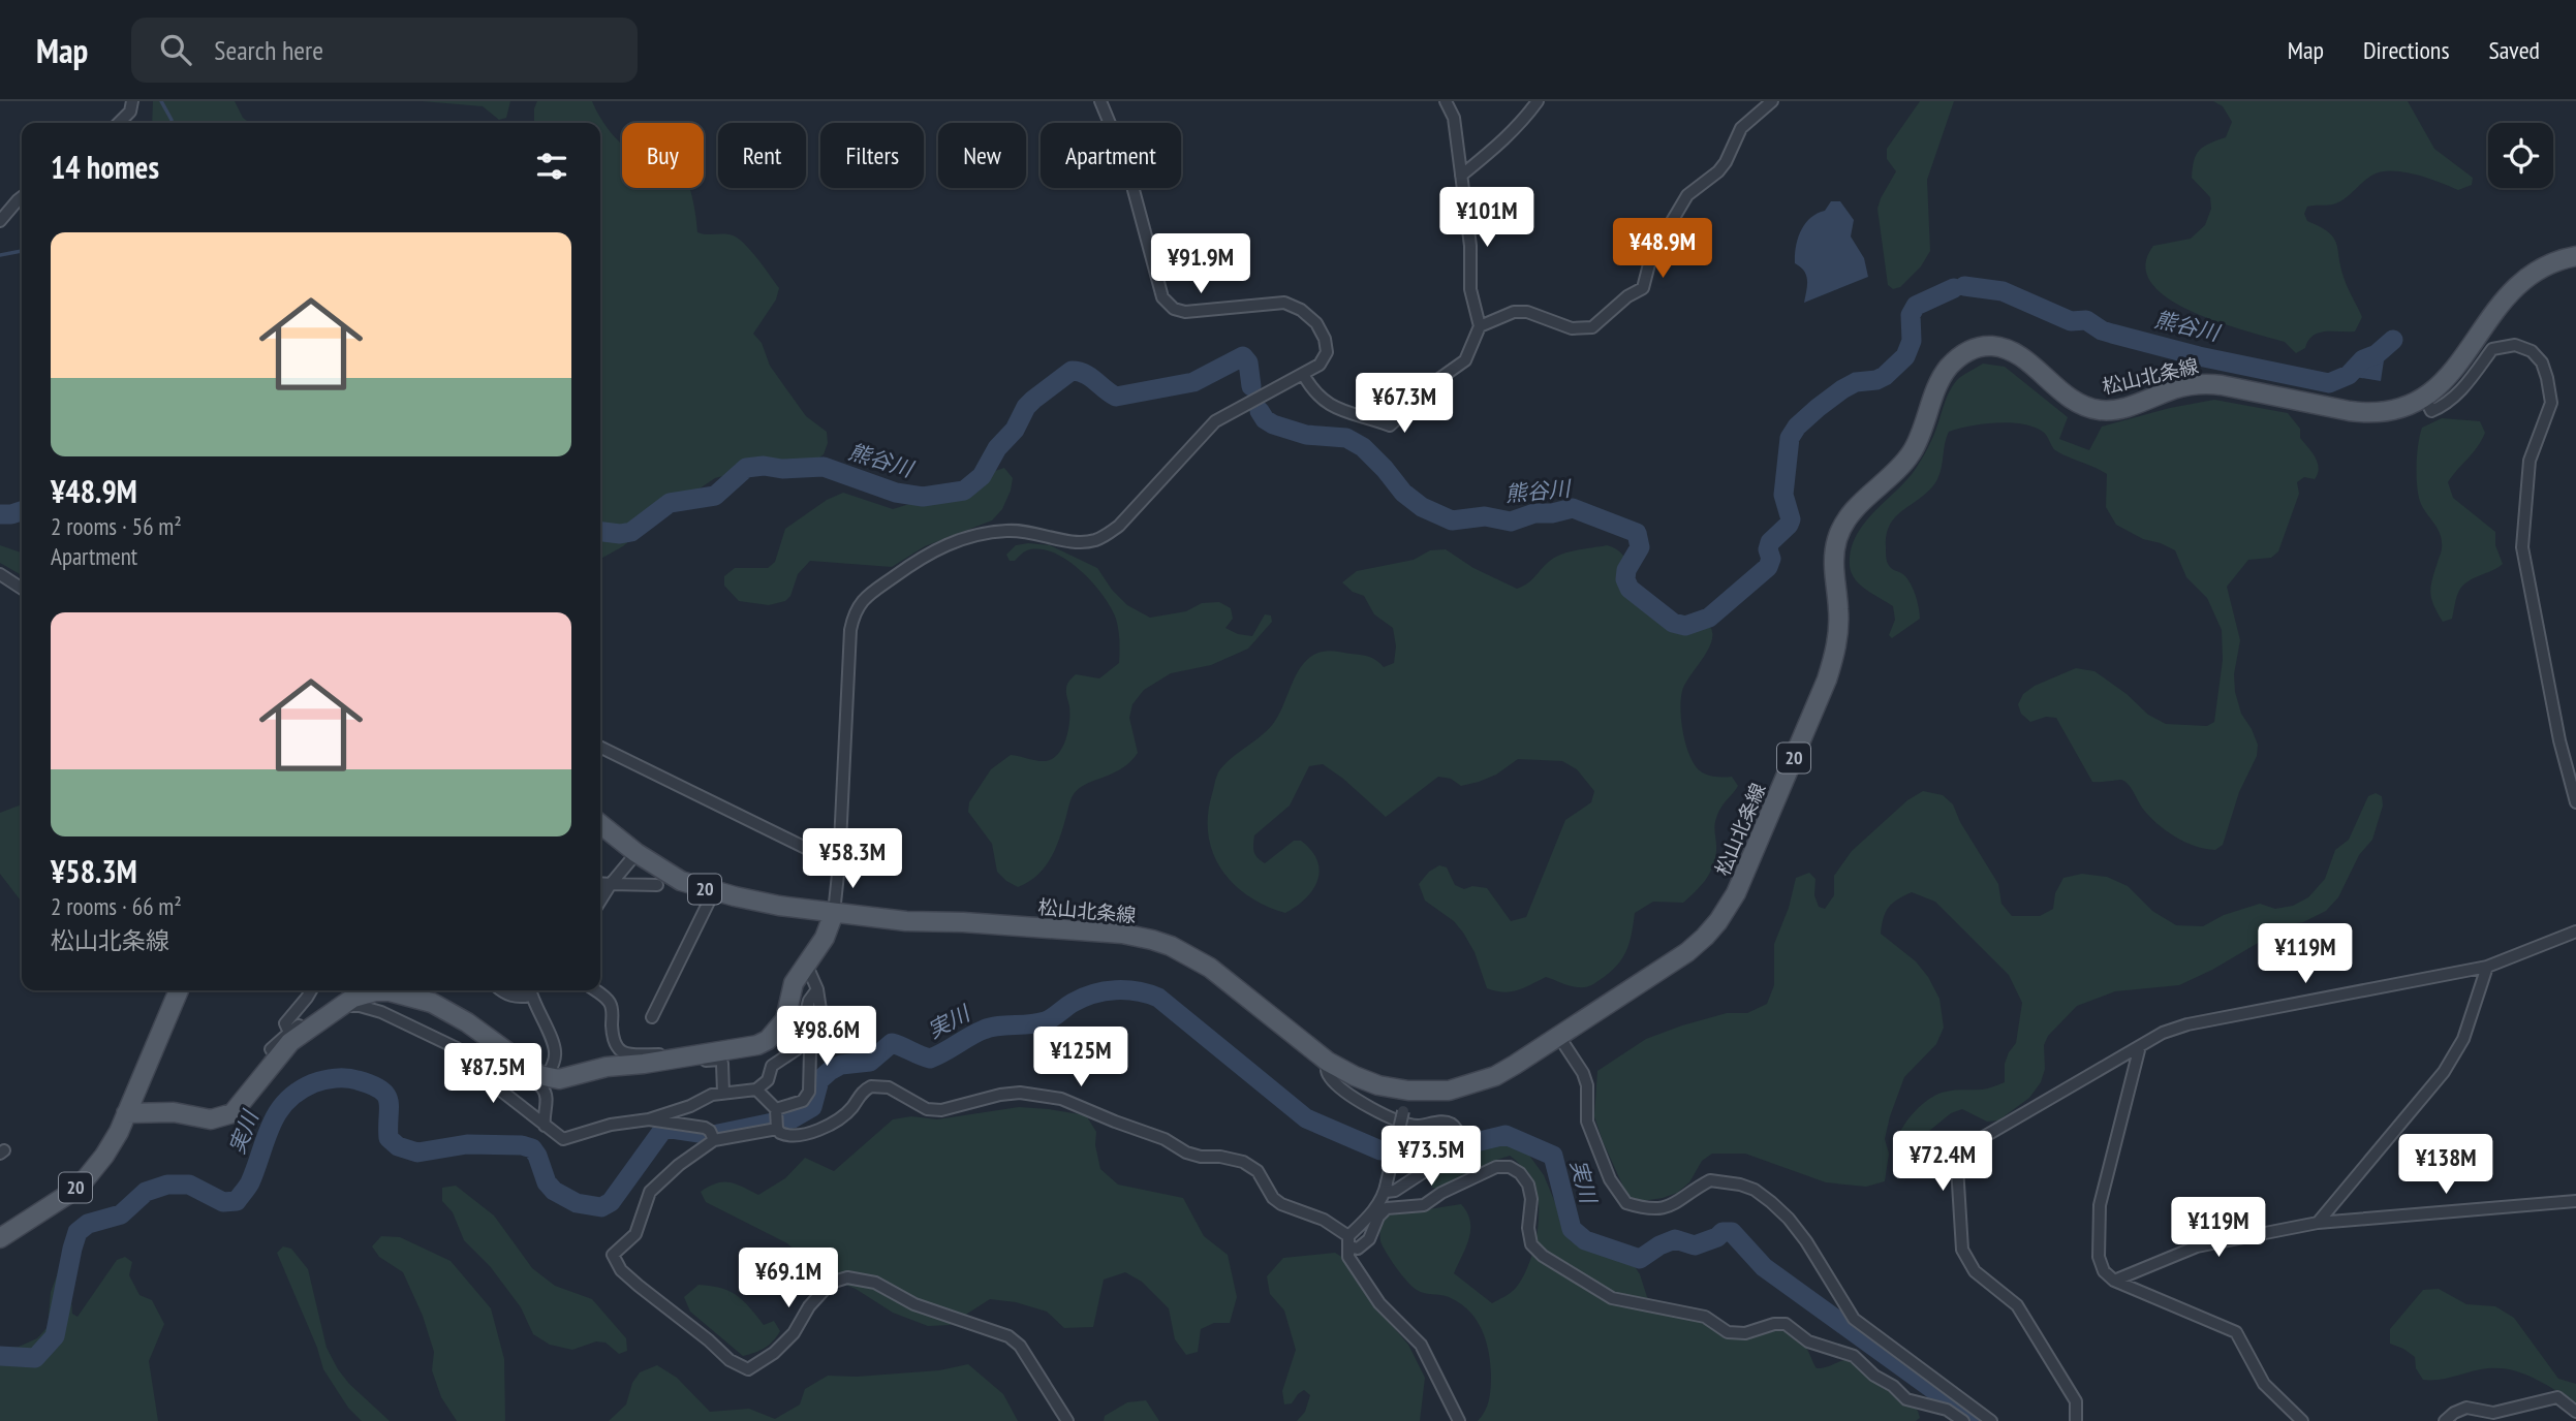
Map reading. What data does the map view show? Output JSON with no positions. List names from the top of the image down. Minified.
{"streets":{"main road":["松山北条線","20"]},"water":["熊谷川","実川"],"page":{"header":"Map","search":"Search here","nav":["Map","Directions","Saved"],"chip":["Buy","Rent","Filters","New","Apartment"],"heading":"14 homes","price":["¥101M","¥48.9M","¥91.9M","¥67.3M","¥58.3M","¥119M","¥98.6M","¥125M","¥87.5M","¥73.5M","¥72.4M","¥138M","¥119M","¥69.1M"],"list":[{"name":"¥48.9M","note":"2 rooms · 56 m² · Apartment"},{"name":"¥58.3M","note":"2 rooms · 66 m² · 松山北条線"}]}}
